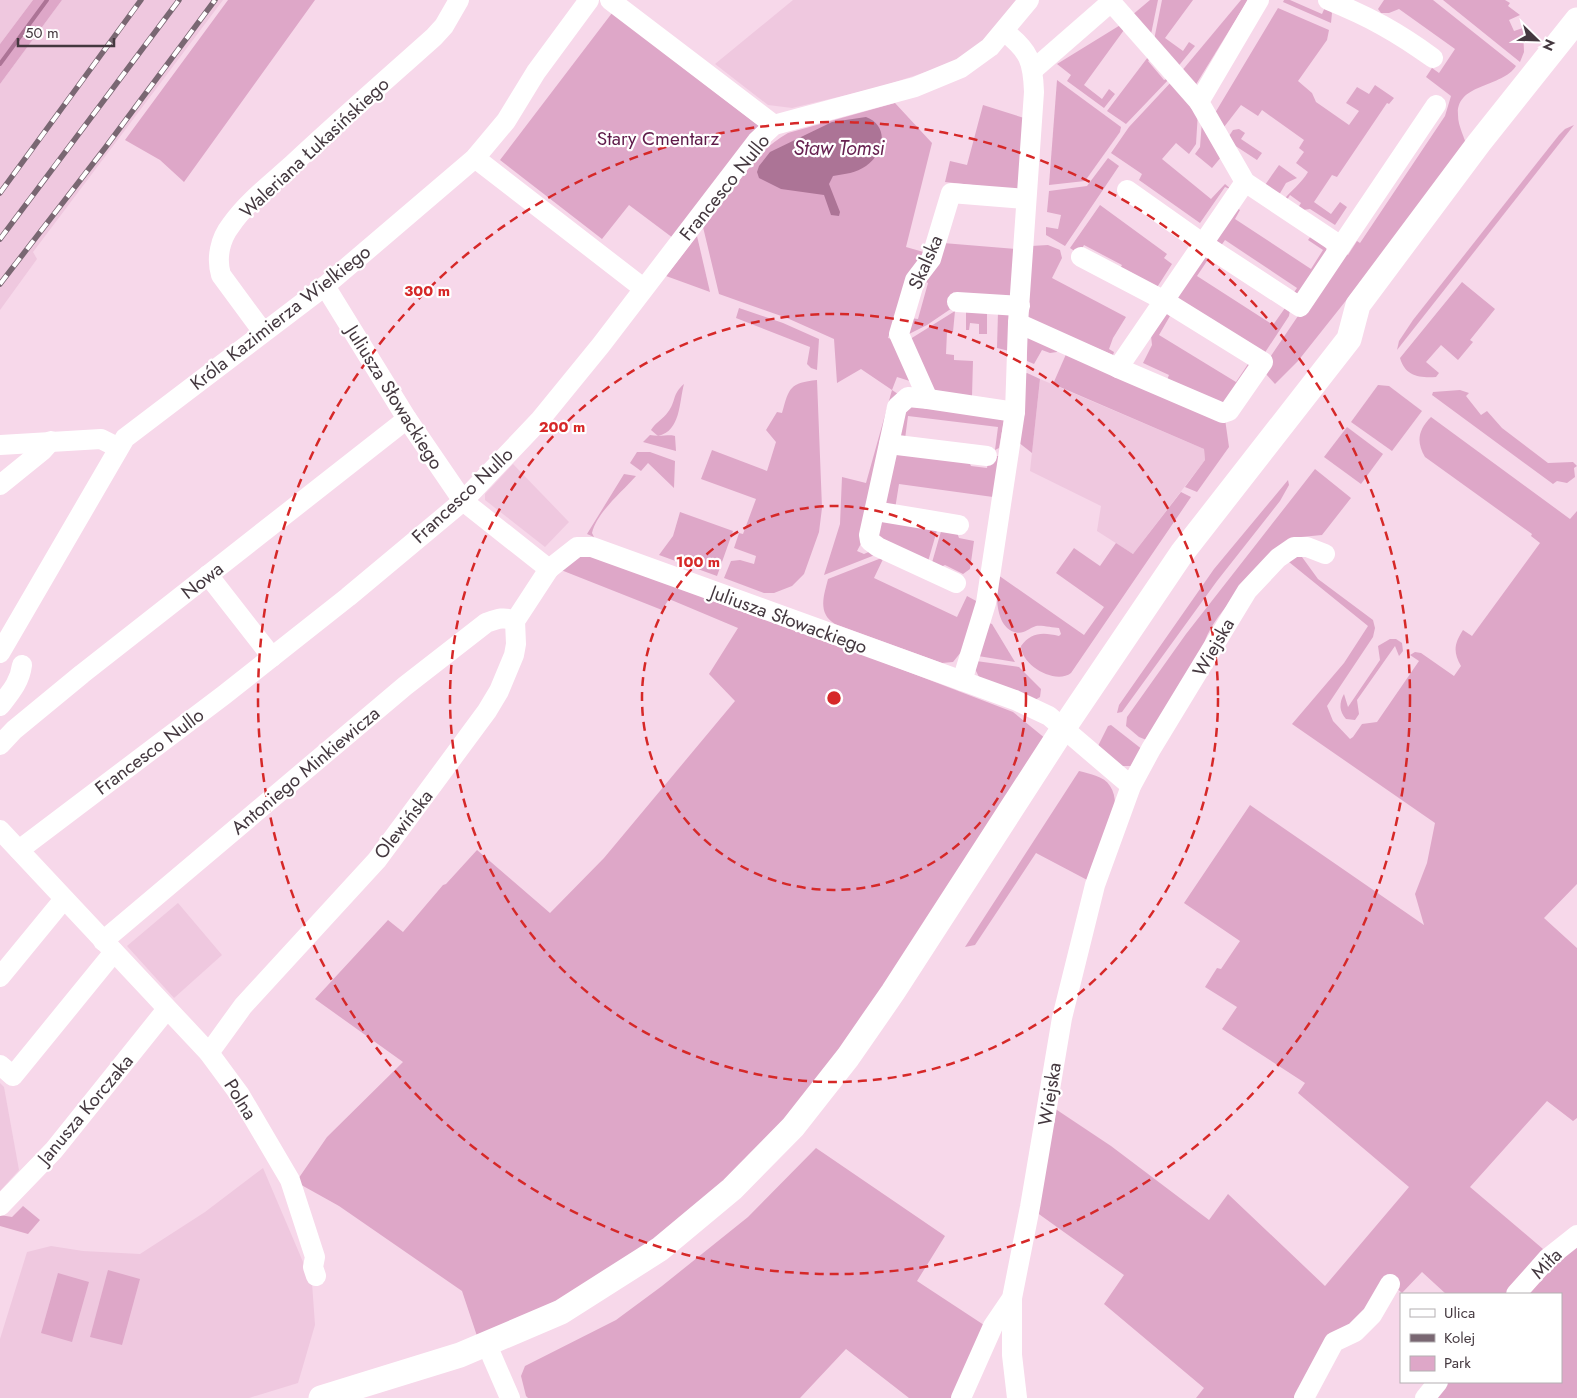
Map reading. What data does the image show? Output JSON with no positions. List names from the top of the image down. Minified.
{"streets":{"street":["Waleriana Łukasińskiego","Francesco Nullo","Skalska","Króla Kazimierza Wielkiego","Juliusza Słowackiego","Nowa","Wiejska","Antoniego Minkiewicza","Olewińska","Polna","Janusza Korczaka","Miła"]},"crossings":[["Waleriana Łukasińskiego","Króla Kazimierza Wielkiego"],["Francesco Nullo","Juliusza Słowackiego"],["Francesco Nullo","Polna"],["Króla Kazimierza Wielkiego","Juliusza Słowackiego"],["Juliusza Słowackiego","Nowa"],["Antoniego Minkiewicza","Olewińska"],["Antoniego Minkiewicza","Polna"],["Olewińska","Polna"],["Polna","Janusza Korczaka"]],"water":["Staw Tomsi"],"parks":["Stary Cmentarz"],"legend":["Ulica","Kolej","Park"],"scale_bar":"50 m","north":"bottom right","rings":["300 m","200 m","100 m"]}
